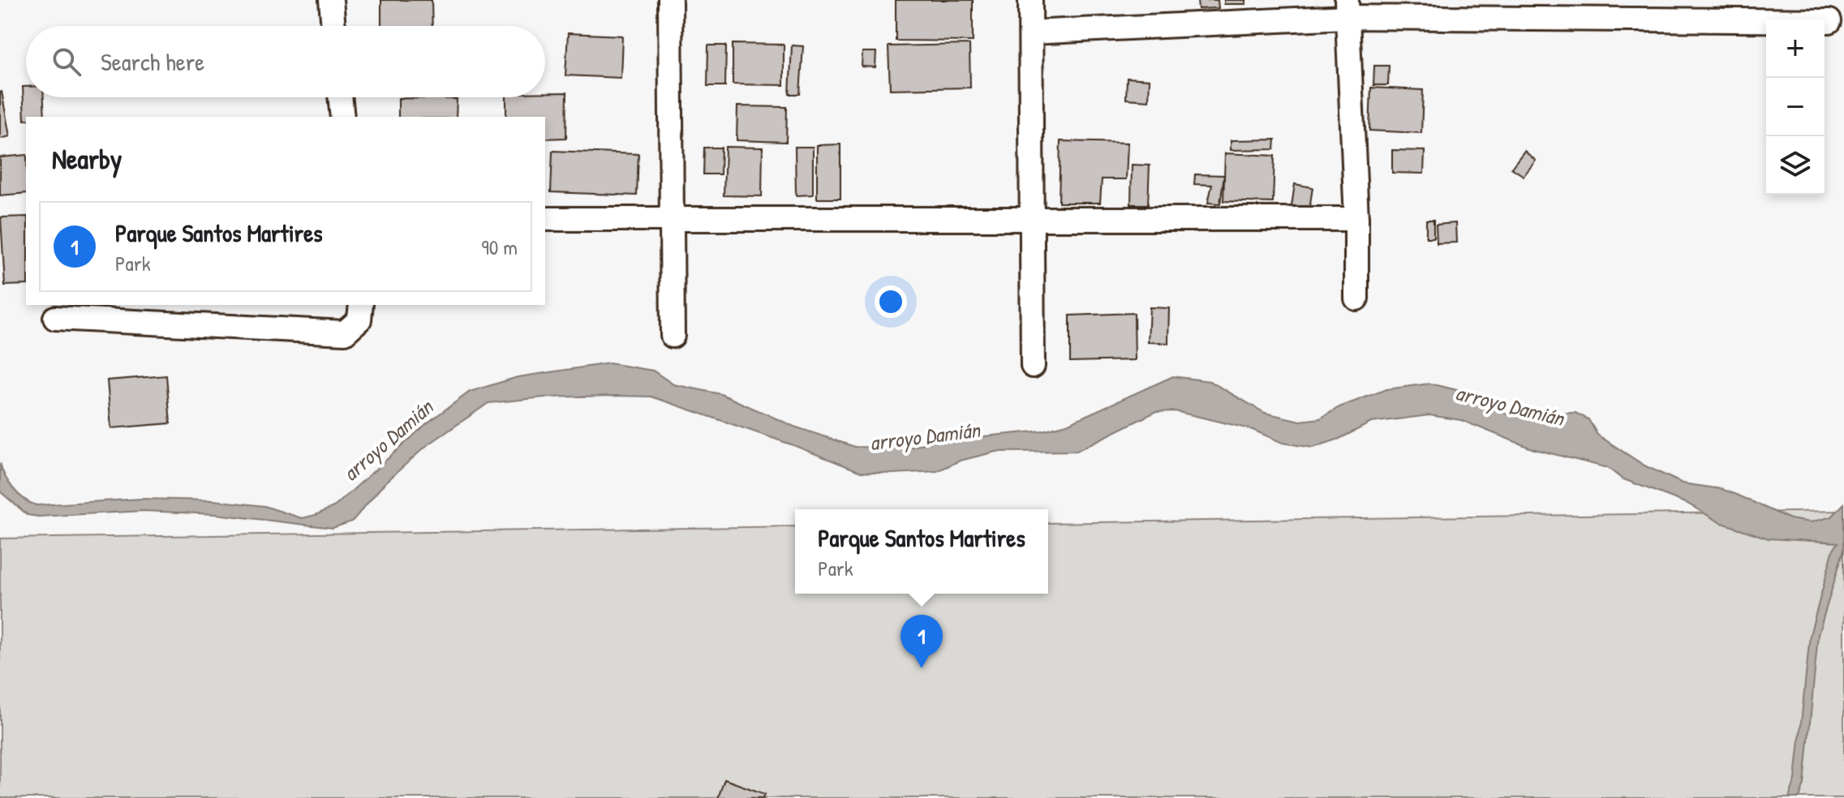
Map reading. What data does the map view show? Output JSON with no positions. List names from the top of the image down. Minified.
{"water":["arroyo Damián"],"page":{"map_buttons":["+","−"],"search":"Search here","heading":"Nearby","list":[{"mark":"1","name":"Parque Santos Martires","note":"Park","value":"90 m"}],"popup":["Parque Santos Martires","Park"],"pins":"1"}}
